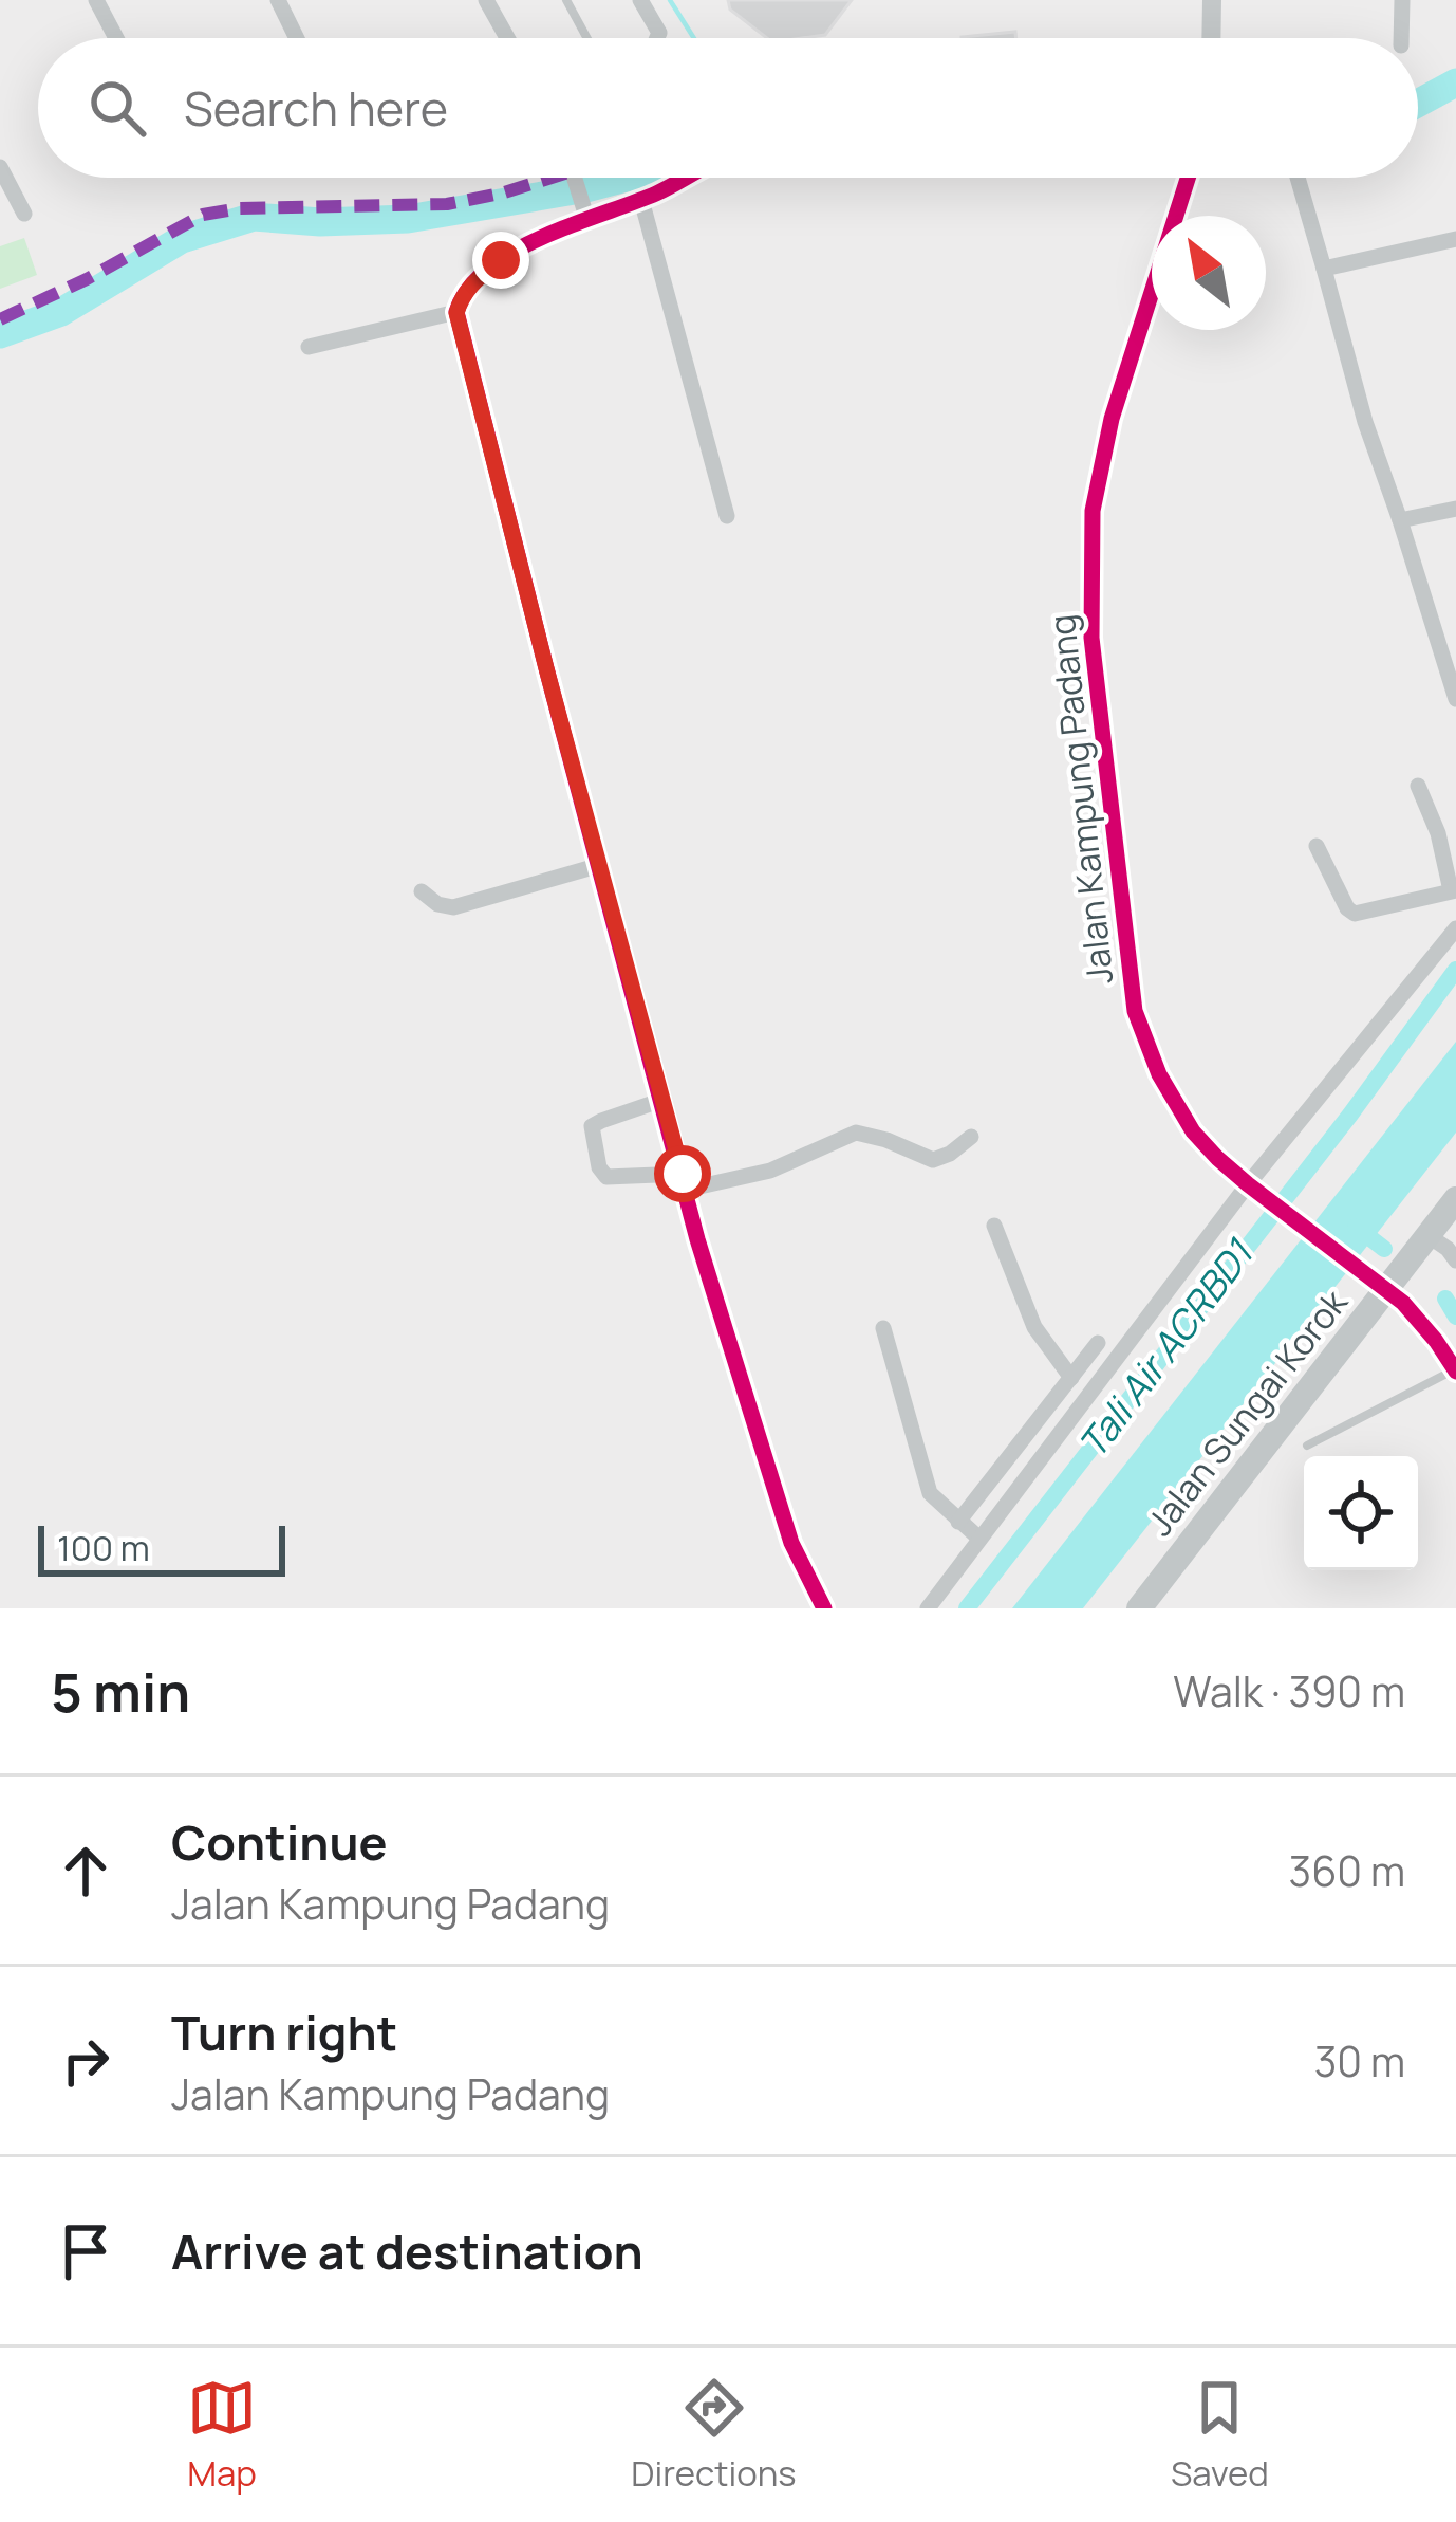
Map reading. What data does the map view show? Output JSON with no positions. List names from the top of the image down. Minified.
{"streets":{"main road":["Jalan Sungai Korok"],"street":["Jalan Kampung Padang"]},"crossings":[["Jalan Kampung Padang","Jalan Sungai Korok"]],"water":["Tali Air ACRBD1"],"scale_bar":"100 m","north":"top left","page":{"search":"Search here","scale":"100 m","heading":["5 min","Walk · 390 m"],"list":[["Continue","Jalan Kampung Padang","360 m"],["Turn right","Jalan Kampung Padang","30 m"],"Arrive at destination"],"nav":["Map","Directions","Saved"]}}
